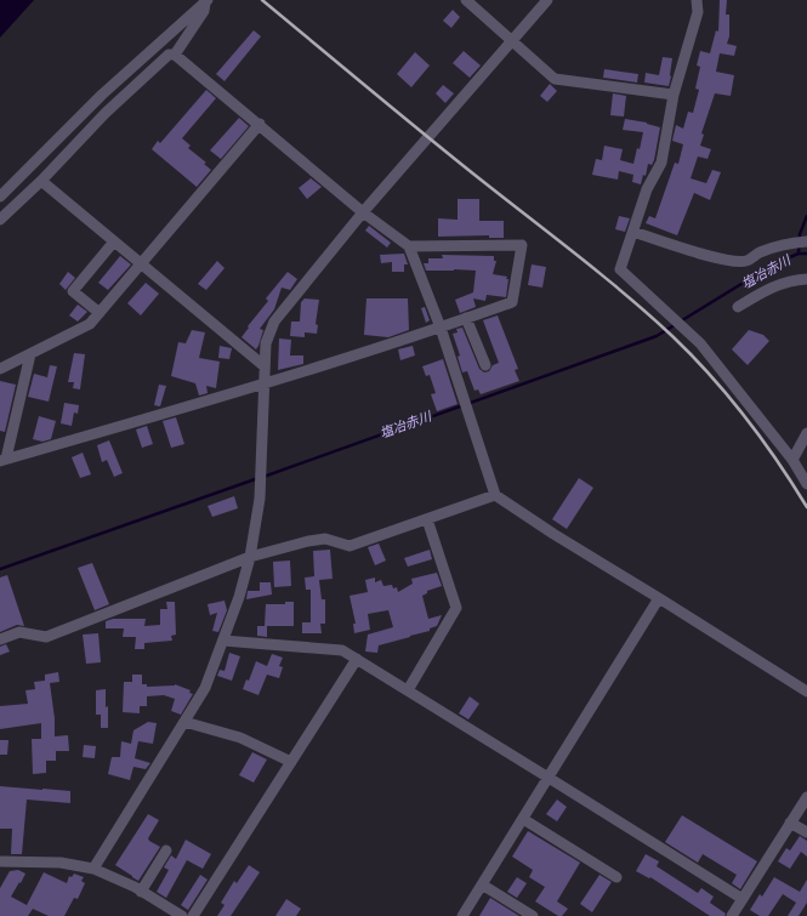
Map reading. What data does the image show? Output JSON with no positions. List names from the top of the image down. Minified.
{"water":["塩冶赤川"]}
